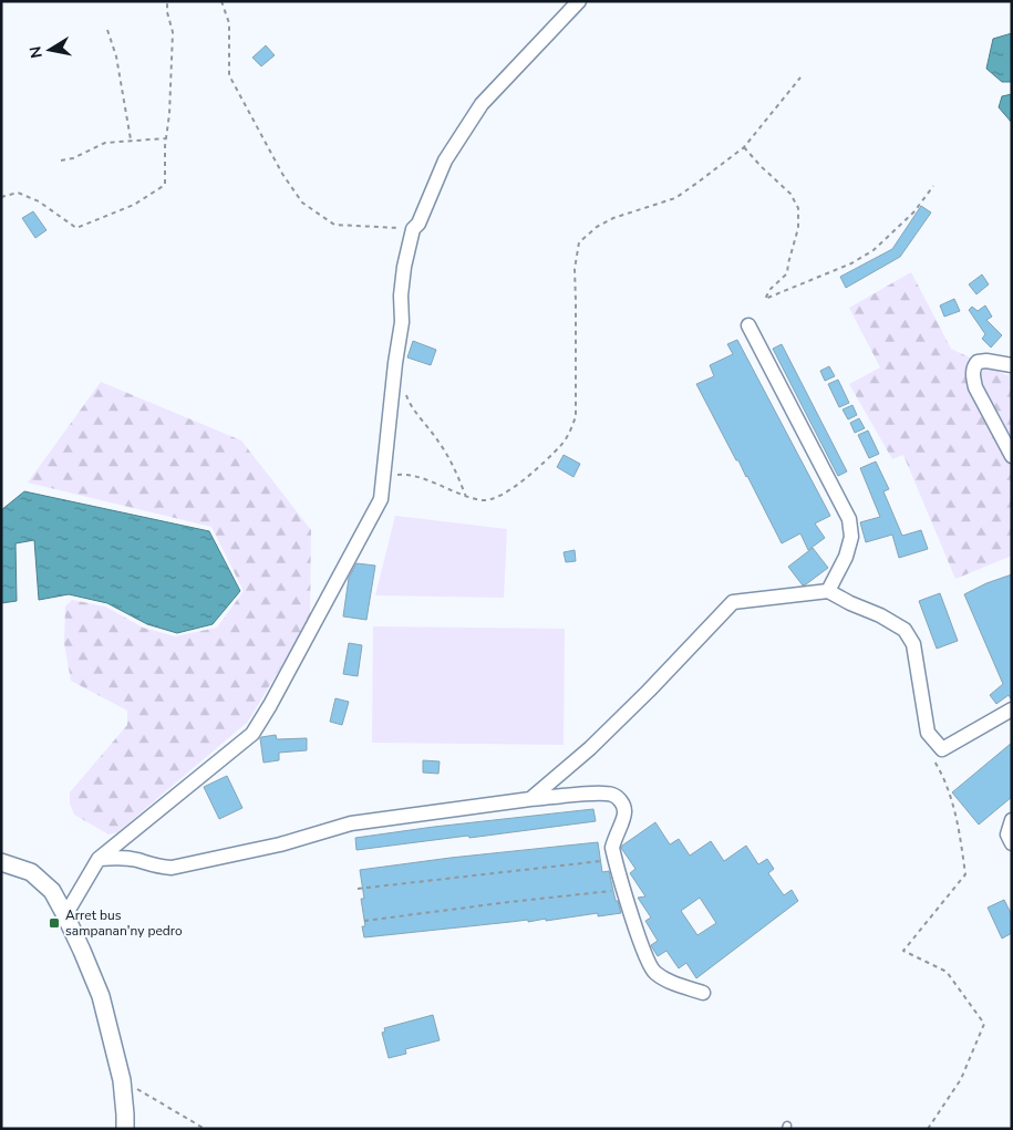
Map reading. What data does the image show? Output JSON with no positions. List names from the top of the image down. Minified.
{"places":{"transit":["Arret bus sampanan'ny pedro"]},"north":"left"}
